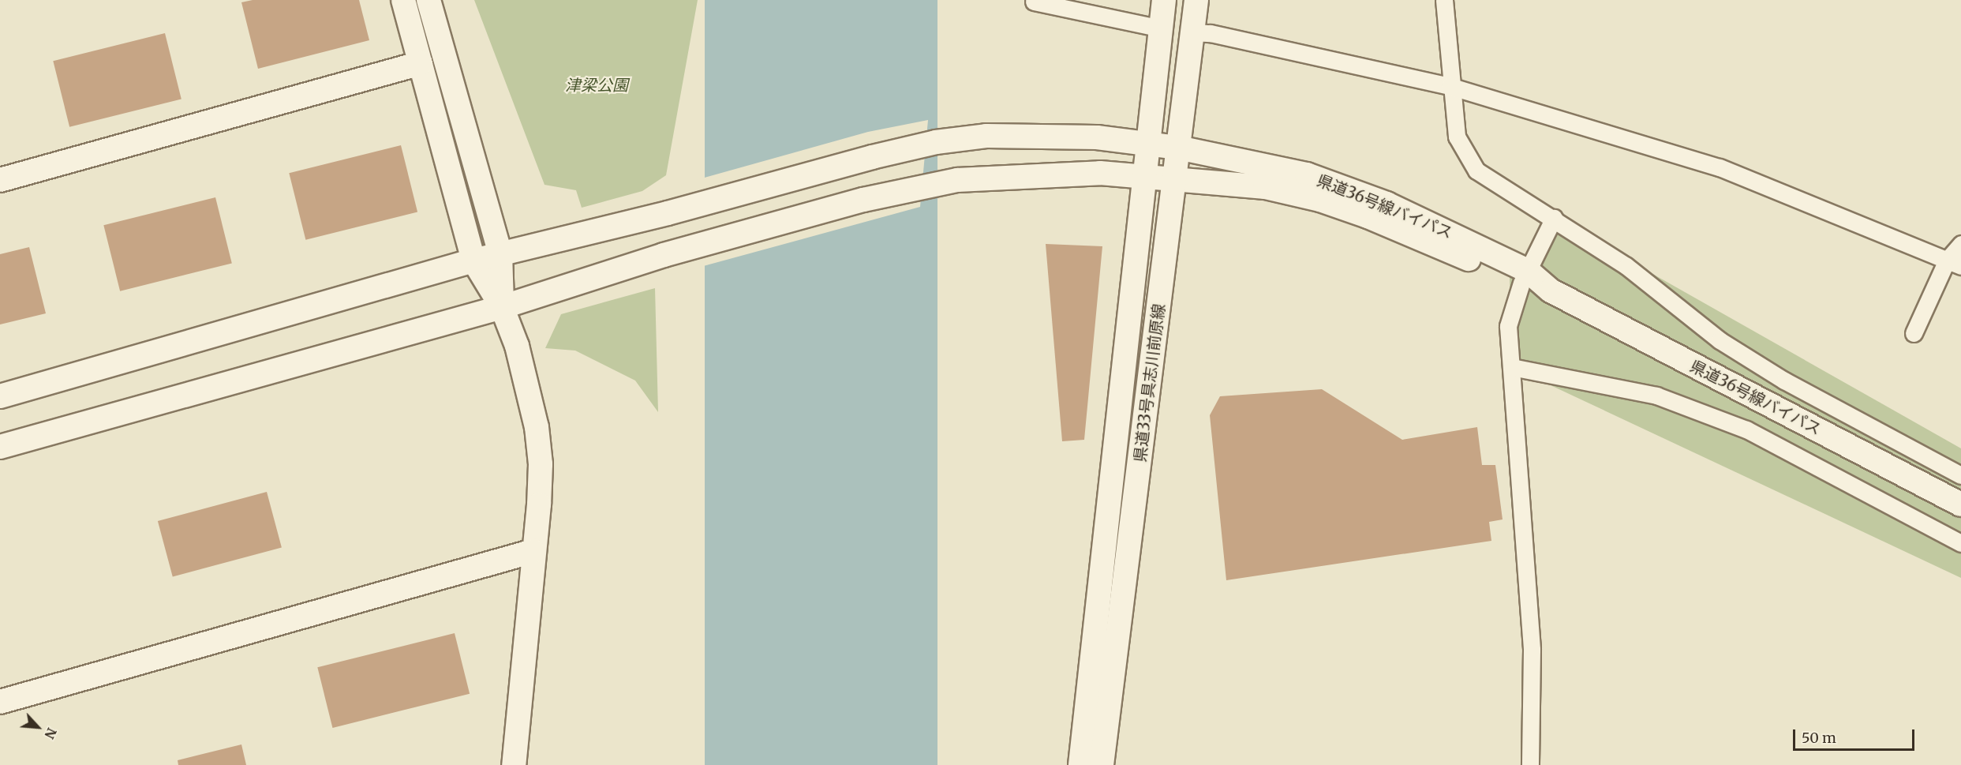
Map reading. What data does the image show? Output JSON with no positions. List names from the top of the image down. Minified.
{"streets":{"street":["県道36号線バイパス","県道33号具志川前原線"]},"crossings":[["県道36号線バイパス","県道33号具志川前原線"]],"parks":["津梁公園"],"scale_bar":"50 m","north":"bottom right"}
